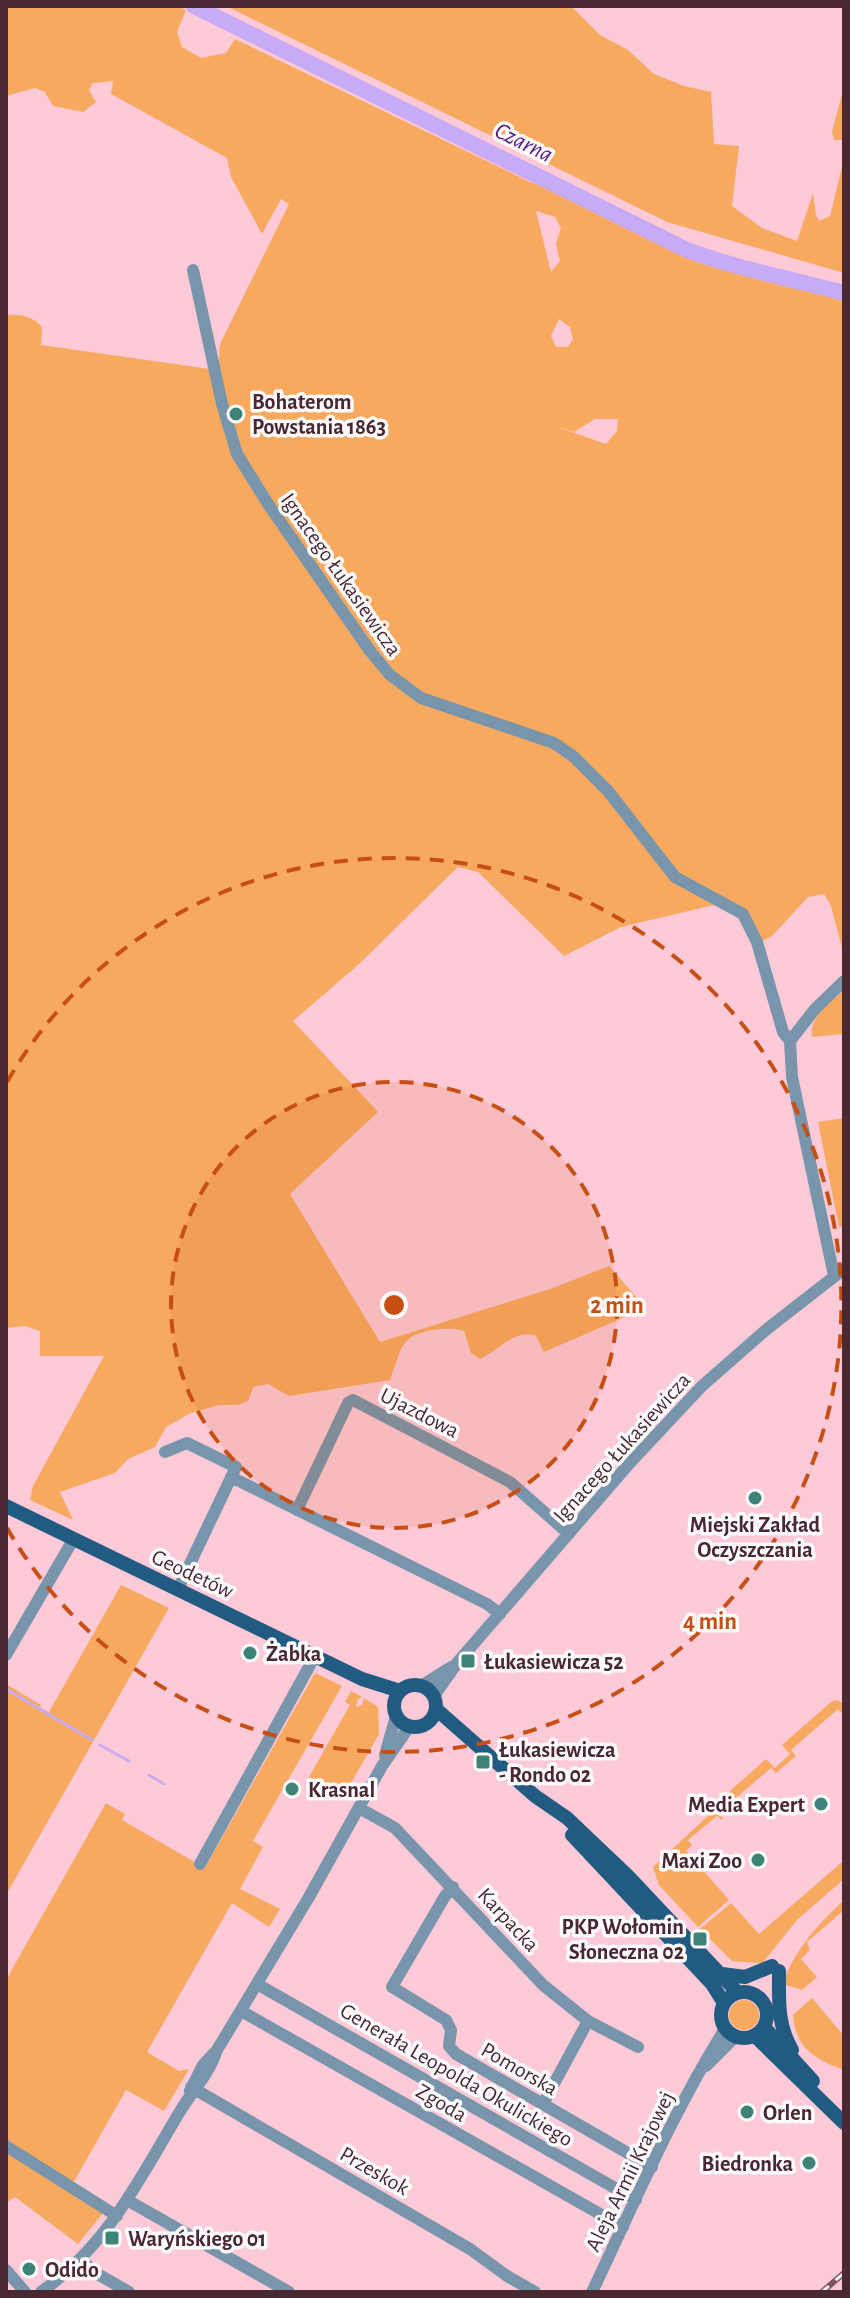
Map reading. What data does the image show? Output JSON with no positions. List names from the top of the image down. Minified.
{"streets":{"main road":["Geodetów"],"street":["Ignacego Łukasiewicza","Ujazdowa","Karpacka","Pomorska","Generała Leopolda Okulickiego","Zgoda","Przeskok","Aleja Armii Krajowej"]},"crossings":[["Ignacego Łukasiewicza","Ujazdowa"],["Ignacego Łukasiewicza","Geodetów"],["Karpacka","Pomorska"],["Pomorska","Aleja Armii Krajowej"],["Generała Leopolda Okulickiego","Aleja Armii Krajowej"],["Zgoda","Aleja Armii Krajowej"]],"water":["Czarna"],"places":{"other":["Bohaterom Powstania 1863","Miejski Zakład Oczyszczania","Żabka","Krasnal","Media Expert","Maxi Zoo","Orlen","Biedronka","Odido"],"transit":["Łukasiewicza 52","Łukasiewicza - Rondo 02","PKP Wołomin Słoneczna 02","Waryńskiego 01"]},"rings":["2 min","4 min"]}
